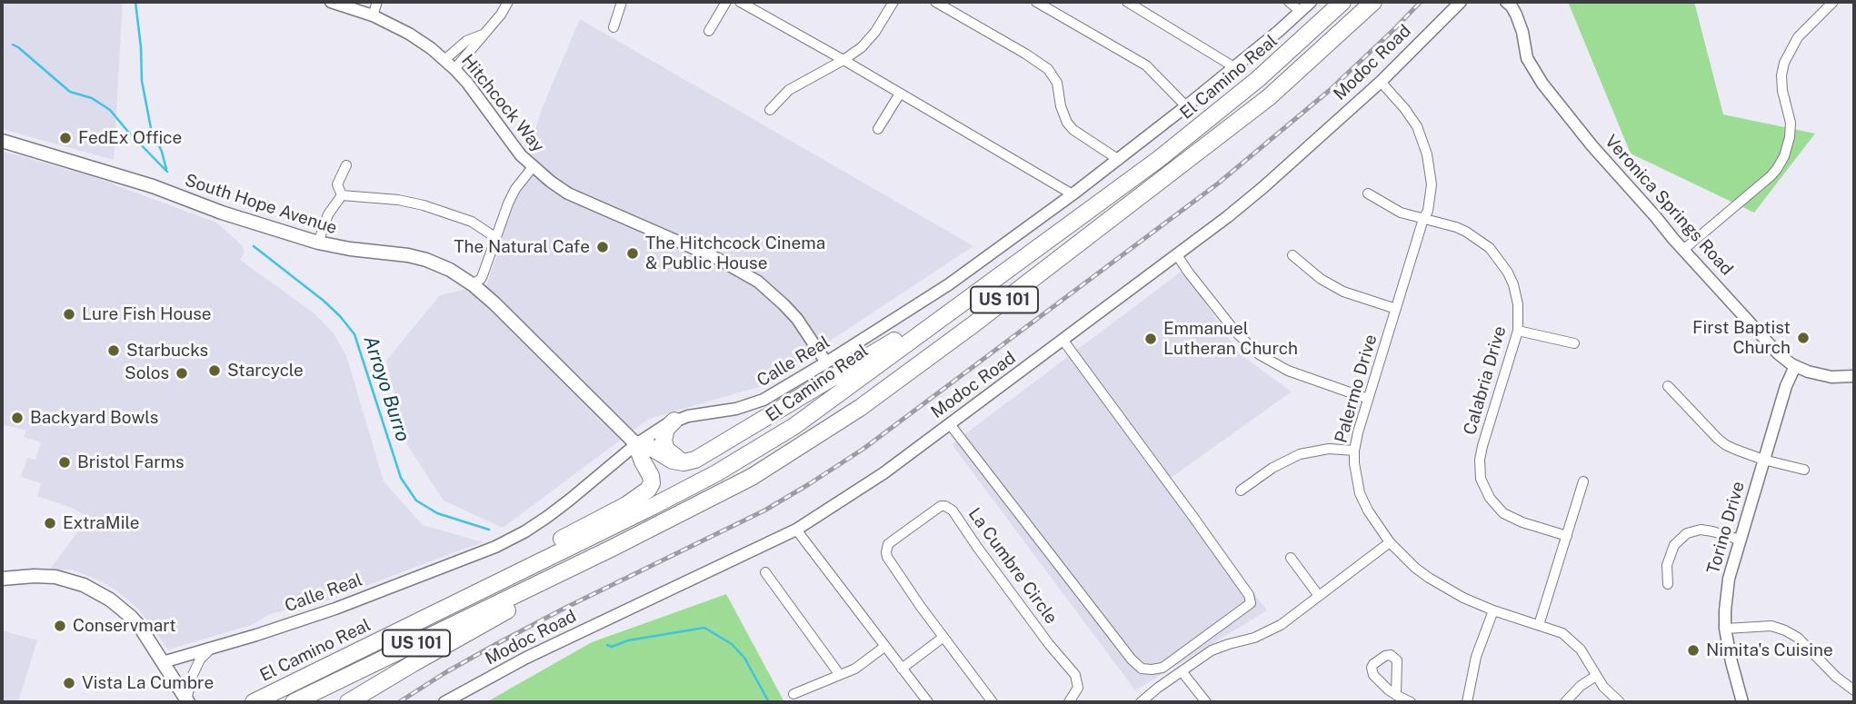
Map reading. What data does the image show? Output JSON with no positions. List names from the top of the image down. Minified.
{"streets":{"highway":["El Camino Real","US 101"],"main road":["South Hope Avenue"],"street":["Modoc Road","Hitchcock Way","Veronica Springs Road","Calle Real","Calabria Drive","Palermo Drive","Torino Drive","La Cumbre Circle"]},"crossings":[["Modoc Road","Palermo Drive"],["Hitchcock Way","Calle Real"],["South Hope Avenue","Calle Real"],["Veronica Springs Road","Torino Drive"],["Calabria Drive","Palermo Drive"]],"water":["Arroyo Burro"],"places":["FedEx Office","The Natural Cafe","The Hitchcock Cinema & Public House","Lure Fish House","First Baptist Church","Emmanuel Lutheran Church","Starbucks","Starcycle","Solos","Backyard Bowls","Bristol Farms","ExtraMile","Conservmart","Nimita's Cuisine","Vista La Cumbre"]}
